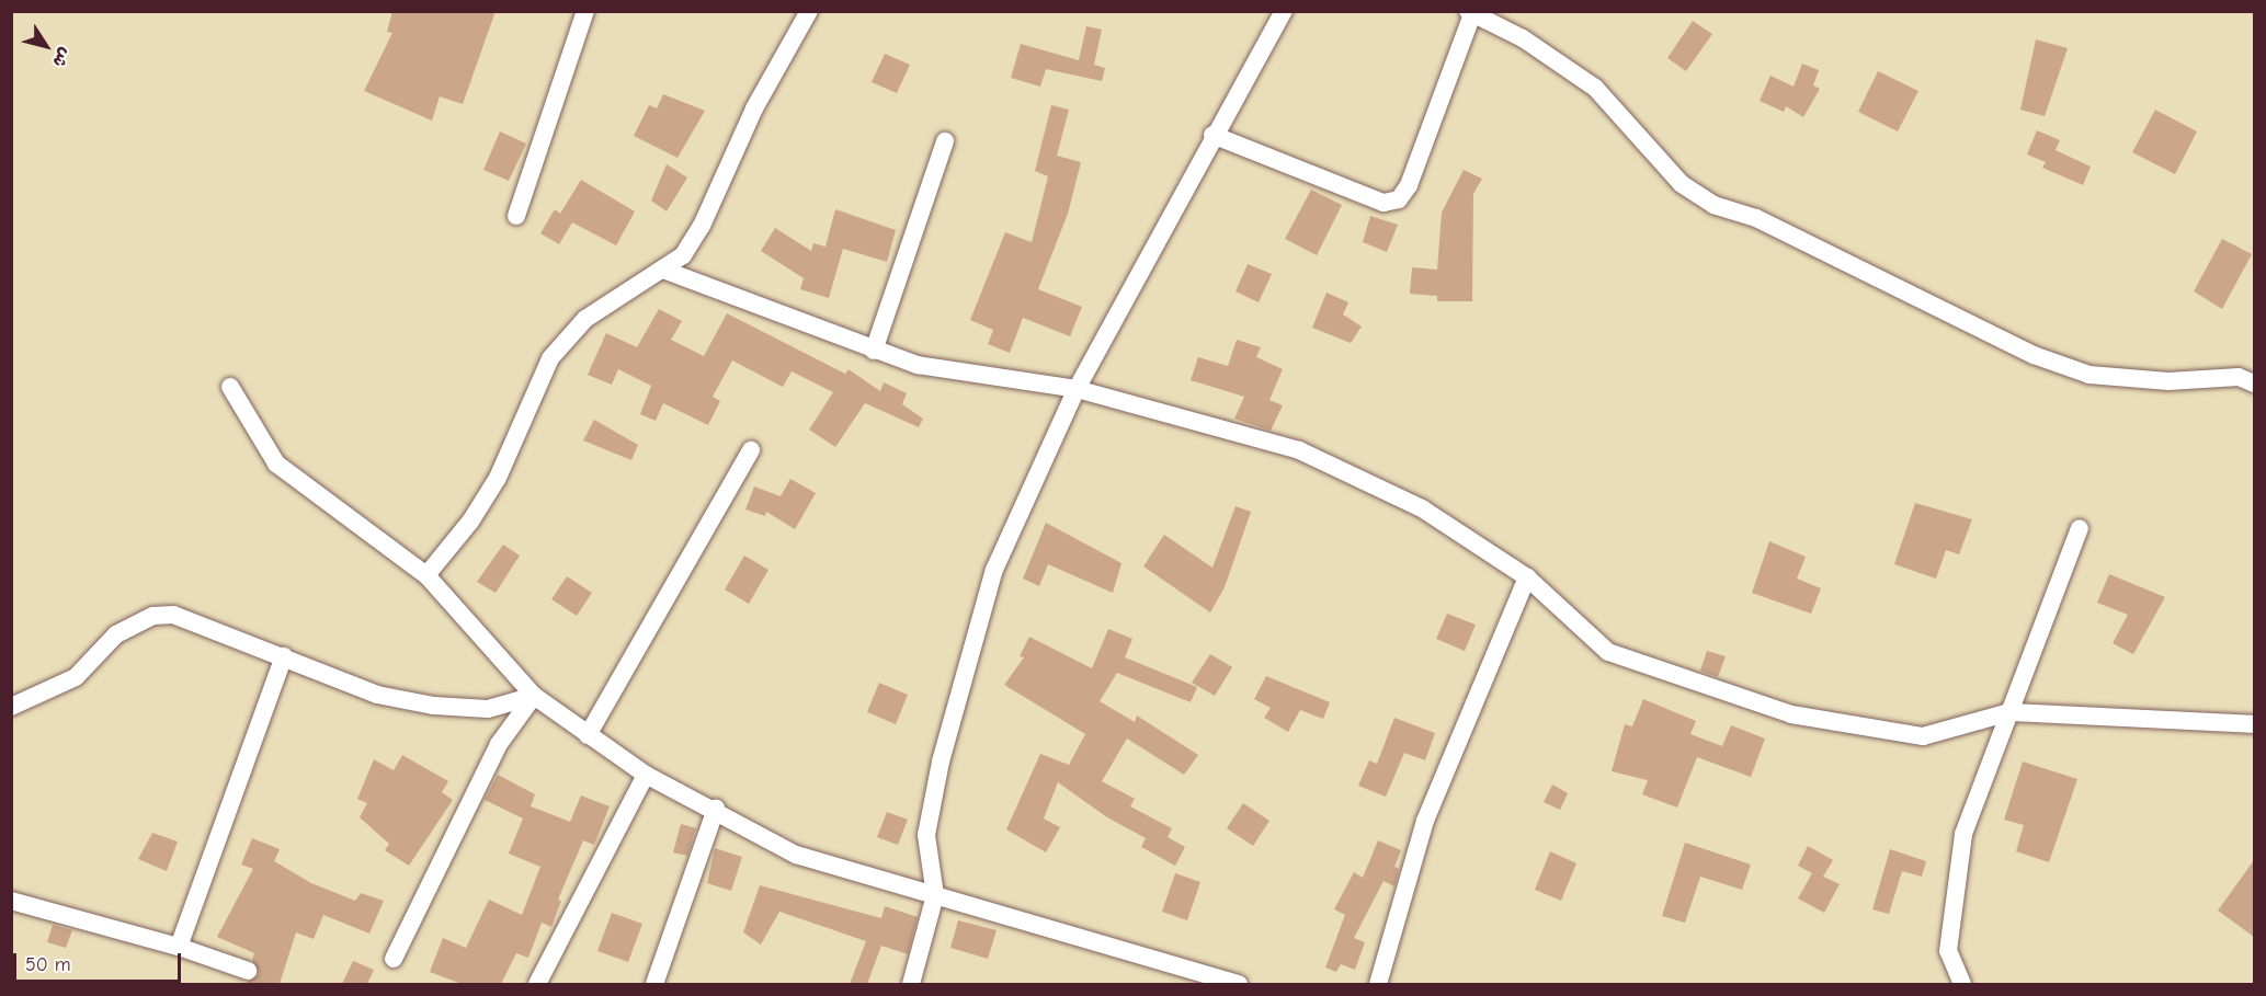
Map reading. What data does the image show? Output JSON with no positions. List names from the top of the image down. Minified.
{"scale_bar":"50 m","north":"bottom right"}
